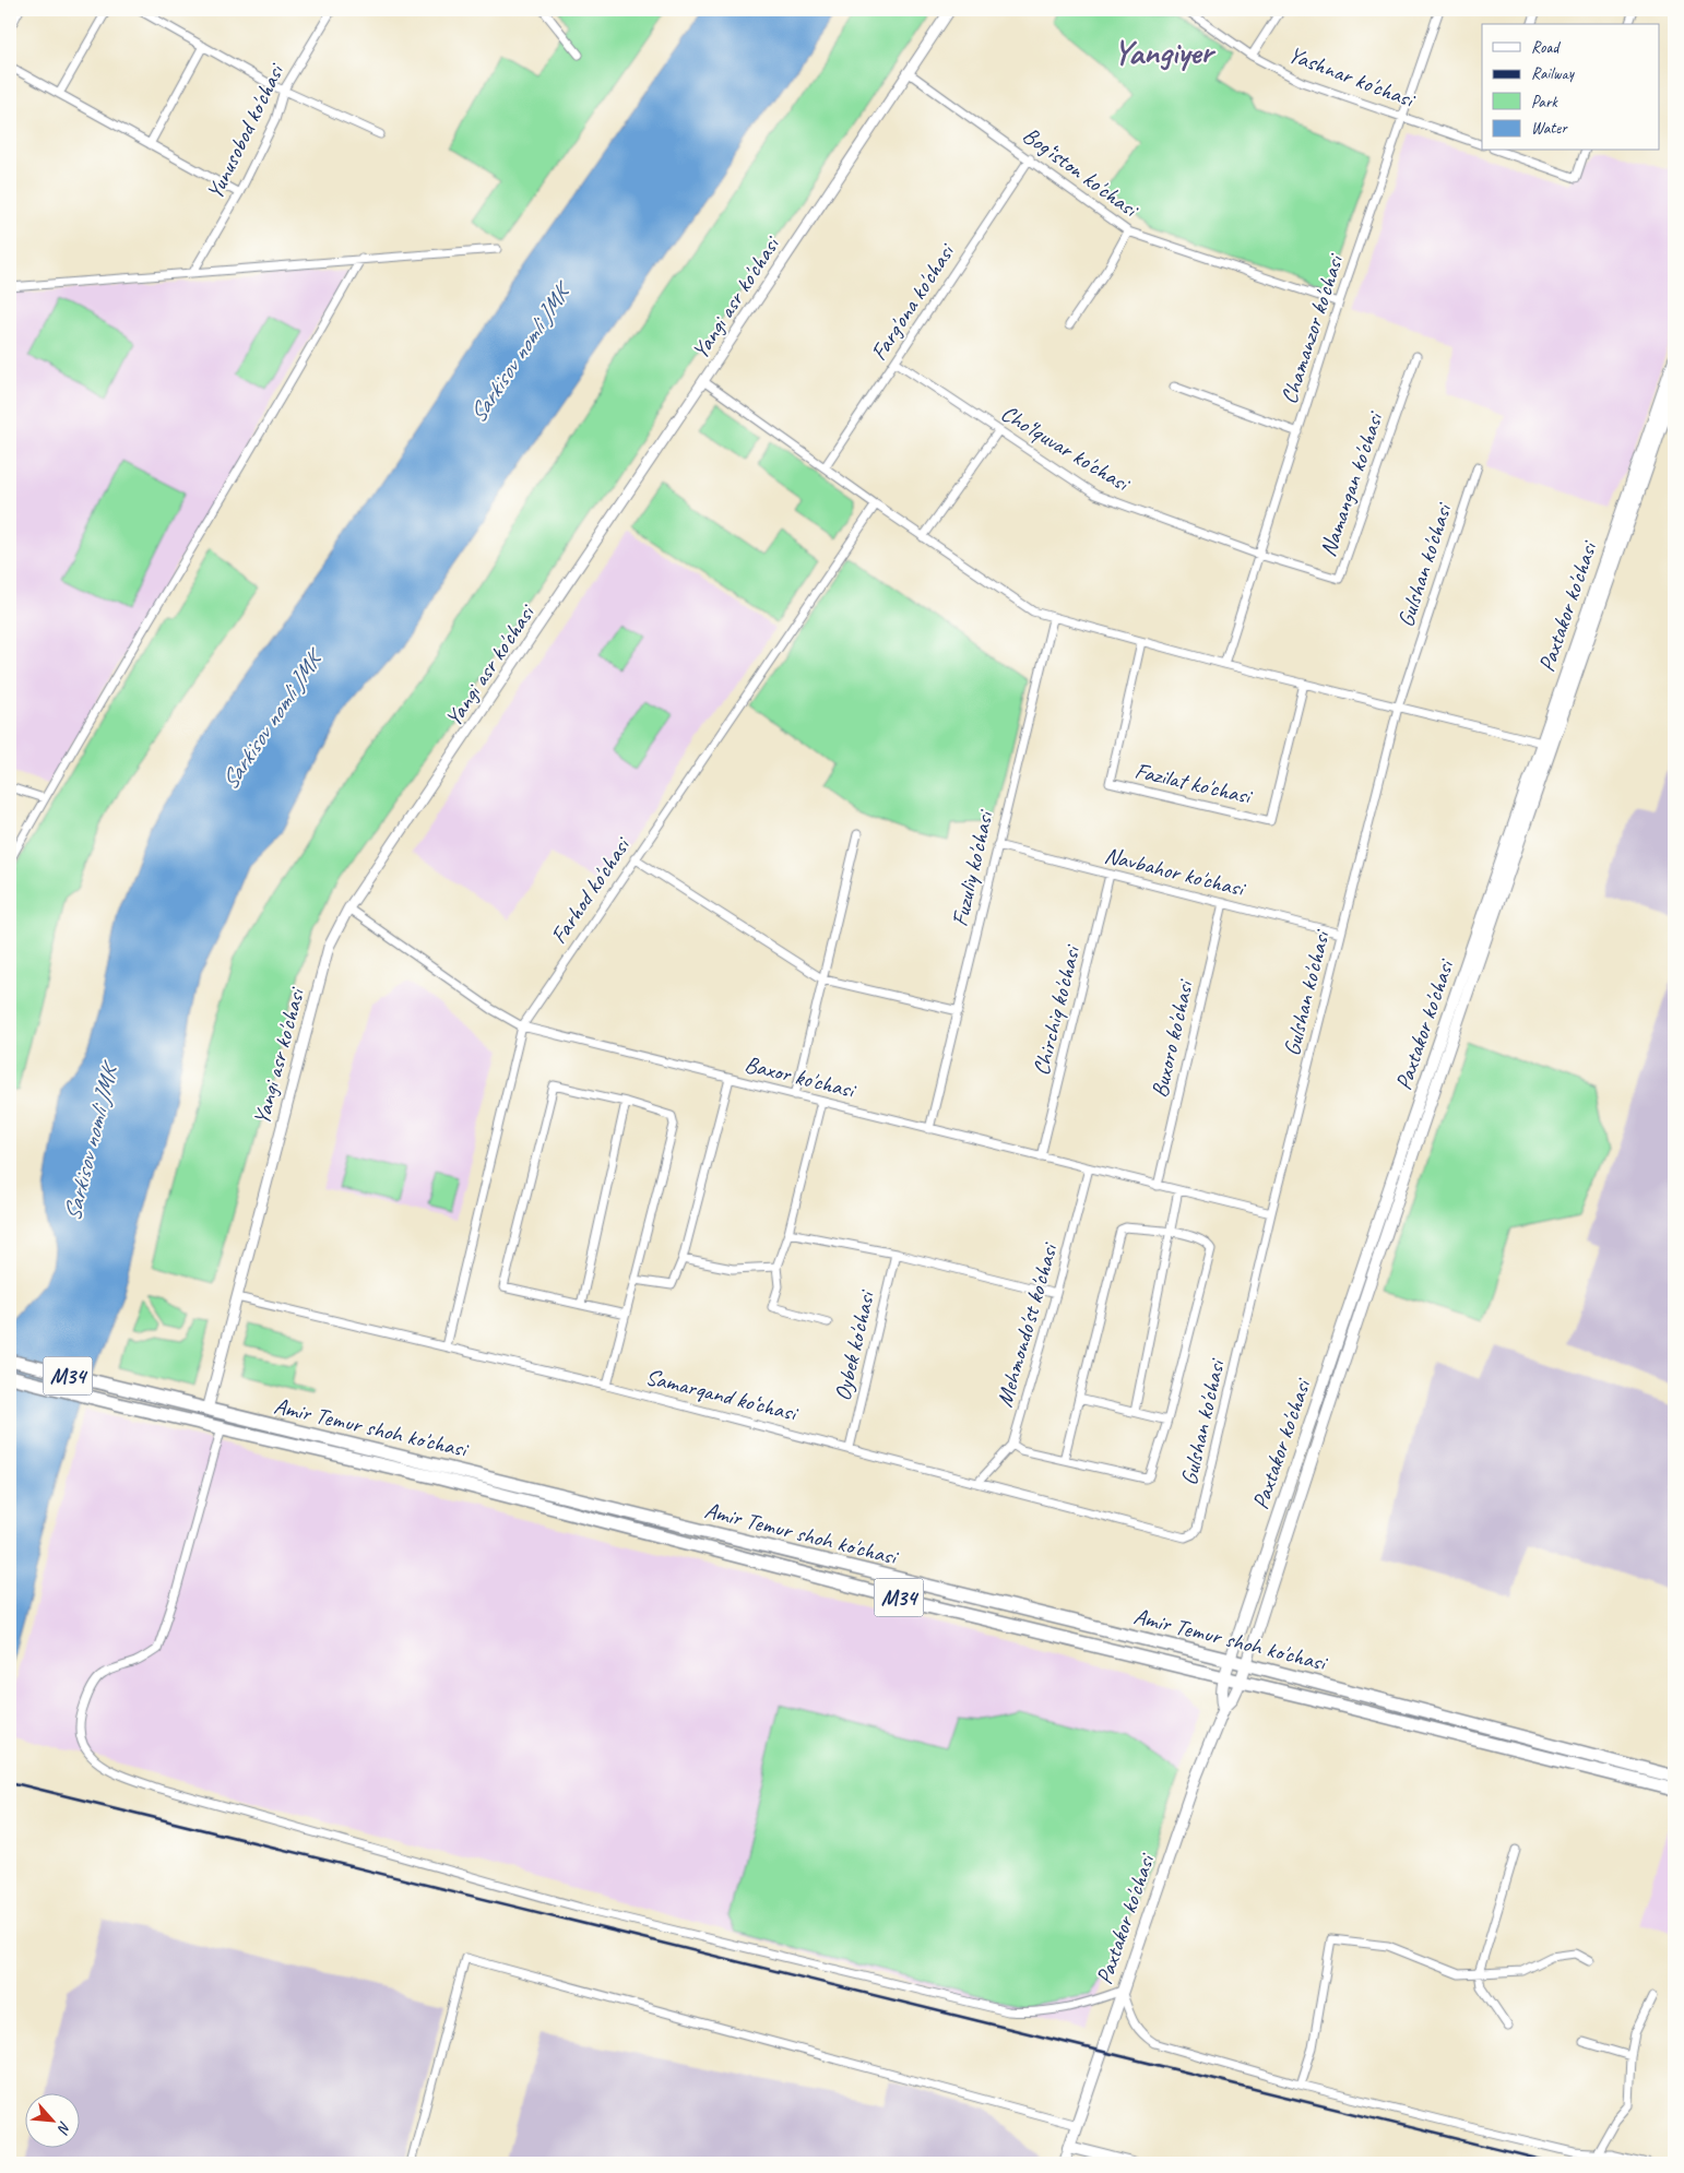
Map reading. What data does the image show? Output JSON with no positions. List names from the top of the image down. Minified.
{"streets":{"highway":["M34","Amir Temur shoh ko'chasi"],"main road":["Paxtakor ko'chasi"],"street":["Yashnar ko'chasi","Yunusobod ko'chasi","Bog‘iston ko'chasi","Yangi asr ko'chasi","Farg'ona ko'chasi","Chamanzor ko'chasi","Cho‘lquvar ko'chasi","Namangan ko'chasi","Gulshan ko'chasi","Fazilat ko'chasi","Fuzuliy ko'chasi","Navbahor ko'chasi","Farhod ko'chasi","Chirchiq ko'chasi","Buxoro ko'chasi","Baxor ko'chasi","Mehmondo'st ko'chasi","Oybek ko'chasi","Samarqand ko‘chasi"]},"crossings":[["Yashnar ko'chasi","Chamanzor ko'chasi"],["Bog‘iston ko'chasi","Yangi asr ko'chasi"],["Bog‘iston ko'chasi","Farg'ona ko'chasi"],["Bog‘iston ko'chasi","Chamanzor ko'chasi"],["Yangi asr ko'chasi","Baxor ko'chasi"],["Yangi asr ko'chasi","Samarqand ko‘chasi"],["Yangi asr ko'chasi","Amir Temur shoh ko'chasi"],["Farg'ona ko'chasi","Cho‘lquvar ko'chasi"],["Chamanzor ko'chasi","Cho‘lquvar ko'chasi"],["Chamanzor ko'chasi","Namangan ko'chasi"],["Cho‘lquvar ko'chasi","Namangan ko'chasi"],["Gulshan ko'chasi","Navbahor ko'chasi"],["Gulshan ko'chasi","Baxor ko'chasi"],["Gulshan ko'chasi","Samarqand ko‘chasi"],["Paxtakor ko'chasi","Amir Temur shoh ko'chasi"],["Fuzuliy ko'chasi","Navbahor ko'chasi"],["Fuzuliy ko'chasi","Baxor ko'chasi"],["Navbahor ko'chasi","Chirchiq ko'chasi"],["Navbahor ko'chasi","Buxoro ko'chasi"],["Farhod ko'chasi","Baxor ko'chasi"],["Farhod ko'chasi","Samarqand ko‘chasi"],["Chirchiq ko'chasi","Baxor ko'chasi"],["Buxoro ko'chasi","Baxor ko'chasi"],["Baxor ko'chasi","Mehmondo'st ko'chasi"],["Mehmondo'st ko'chasi","Samarqand ko‘chasi"],["Oybek ko'chasi","Samarqand ko‘chasi"]],"districts":["Yangiyer"],"water":["Sarkisov nomli JMK"],"legend":["Road","Railway","Park","Water"],"north":"bottom right"}
